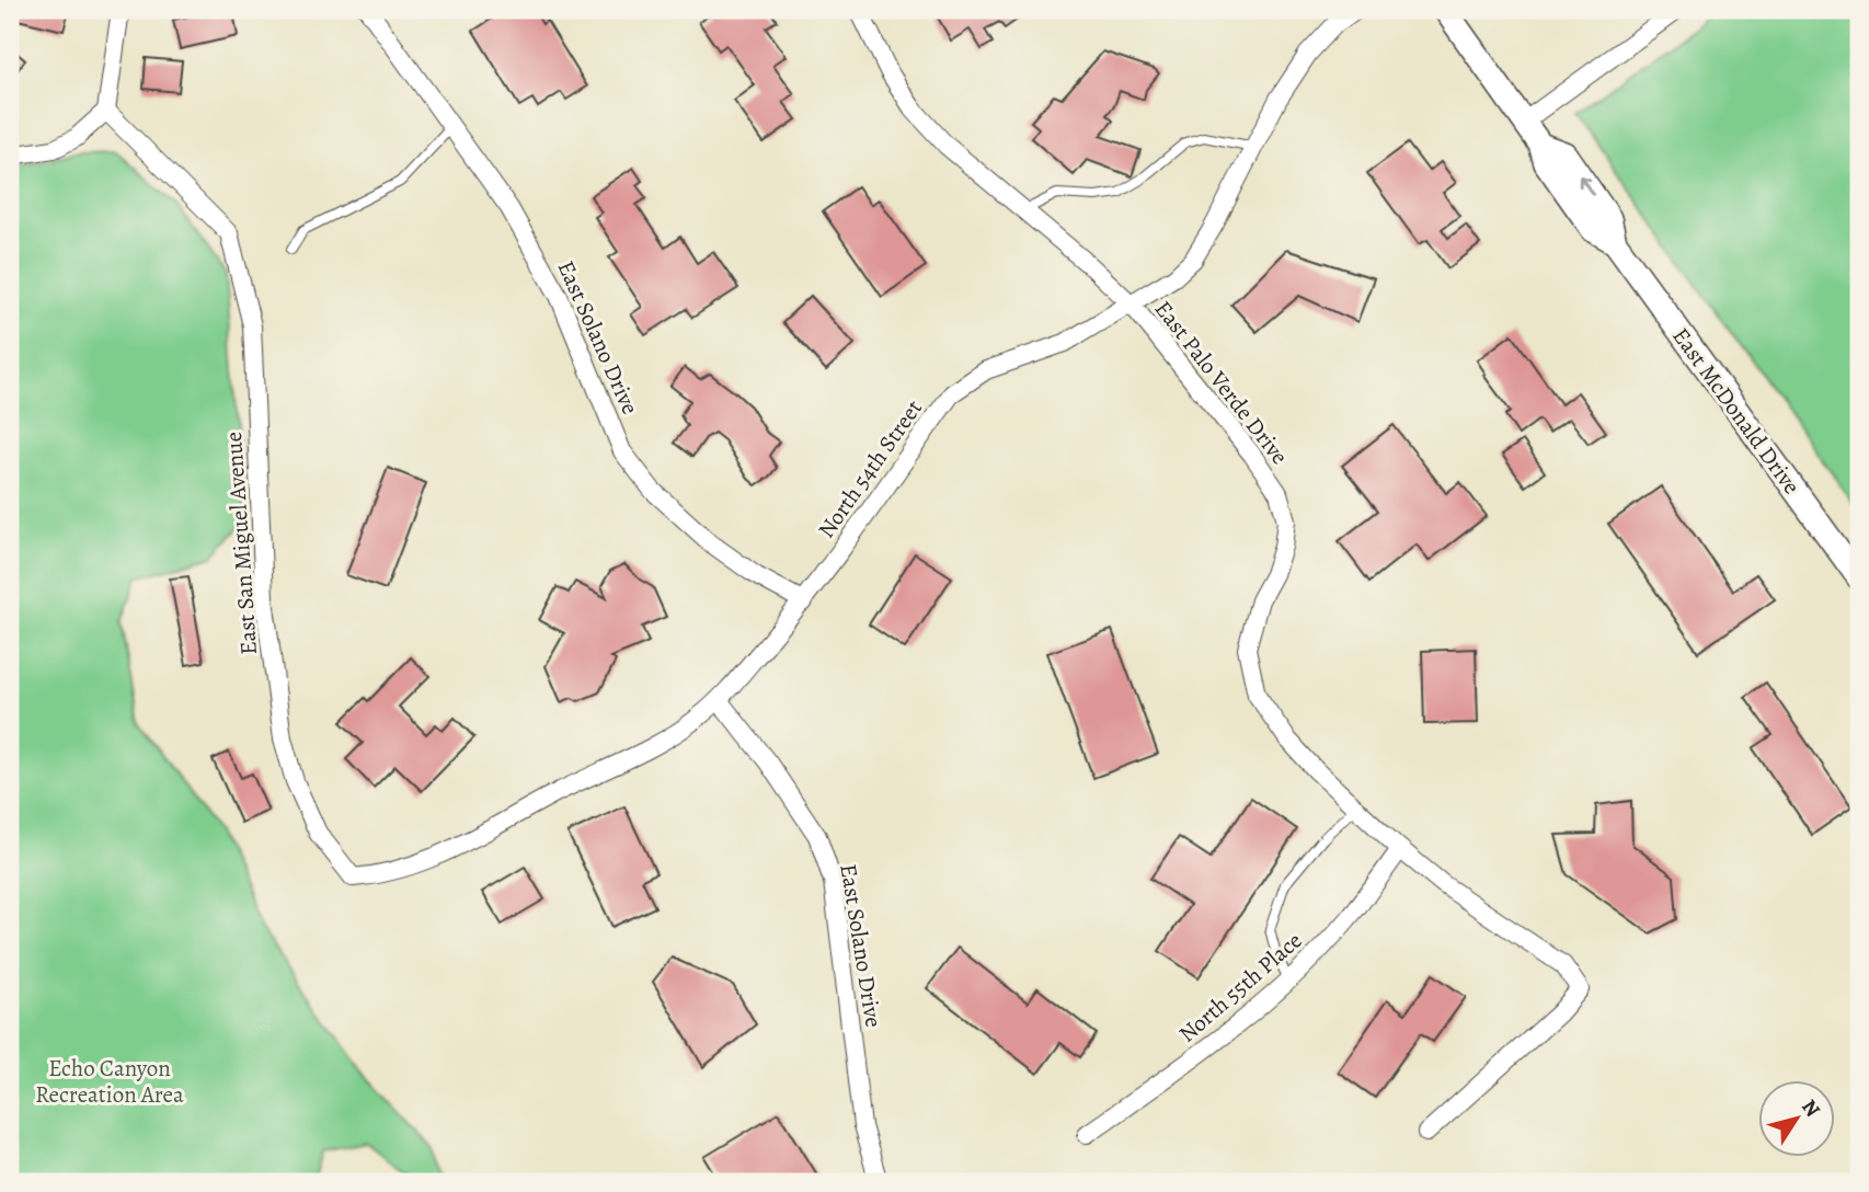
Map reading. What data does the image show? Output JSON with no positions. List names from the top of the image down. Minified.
{"streets":{"street":["East Solano Drive","East Palo Verde Drive","East McDonald Drive","North 54th Street","East San Miguel Avenue","North 55th Place"]},"crossings":[["East Solano Drive","North 54th Street"],["East Palo Verde Drive","North 54th Street"],["East Palo Verde Drive","North 55th Place"],["North 54th Street","East San Miguel Avenue"]],"parks":["Echo Canyon Recreation Area"],"north":"top right"}
